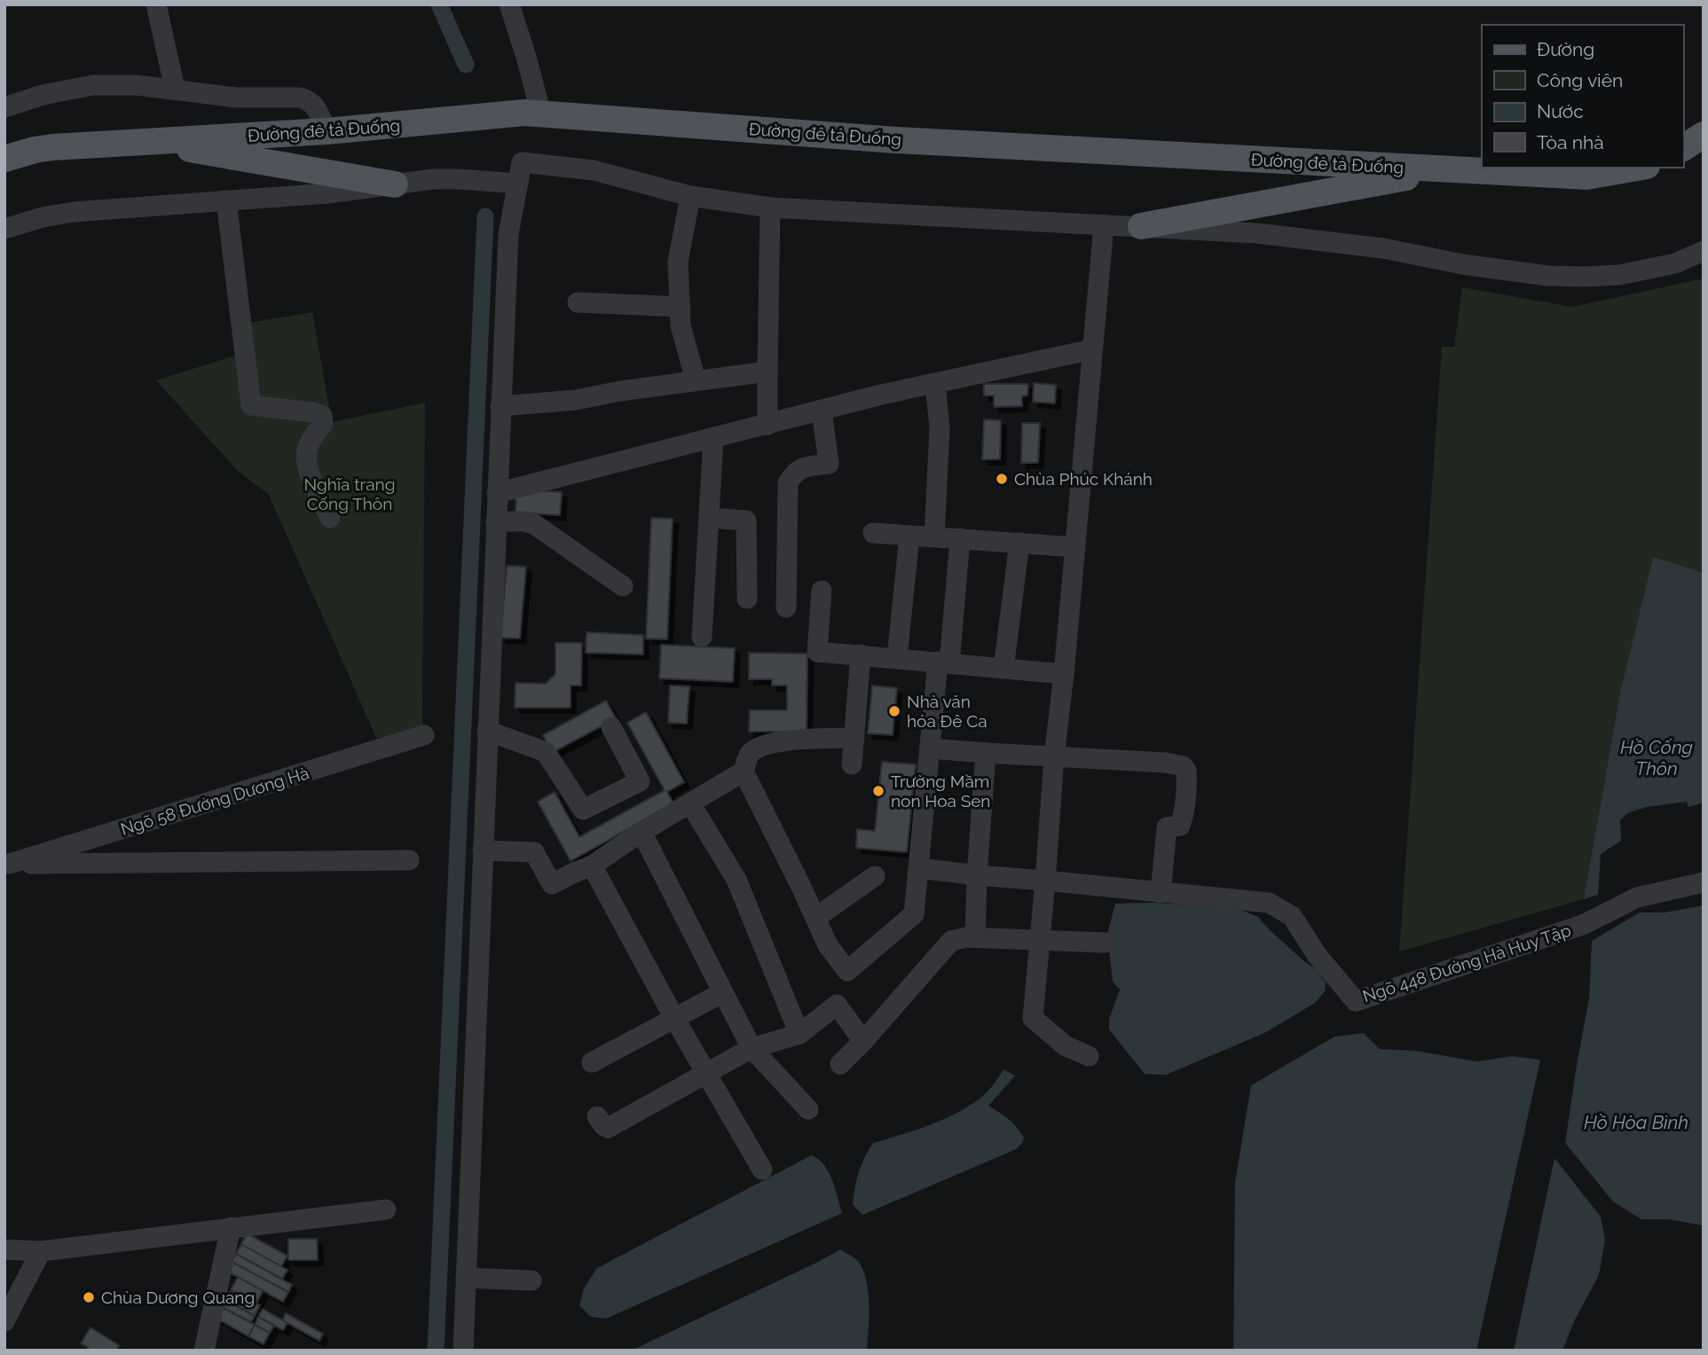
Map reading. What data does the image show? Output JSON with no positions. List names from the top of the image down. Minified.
{"streets":{"main road":["Đường đê tả Đuống"],"street":["Ngõ 58 Đường Dương Hà","Ngõ 448 Đường Hà Huy Tập"]},"water":["Hồ Cống Thôn","Hồ Hòa Bình"],"parks":["Nghĩa trang Cống Thôn"],"places":["Chùa Phúc Khánh","Nhà văn hóa Đê Ca","Trường Mầm non Hoa Sen","Chùa Dương Quang"],"legend":["Đường","Công viên","Nước","Tòa nhà"]}
